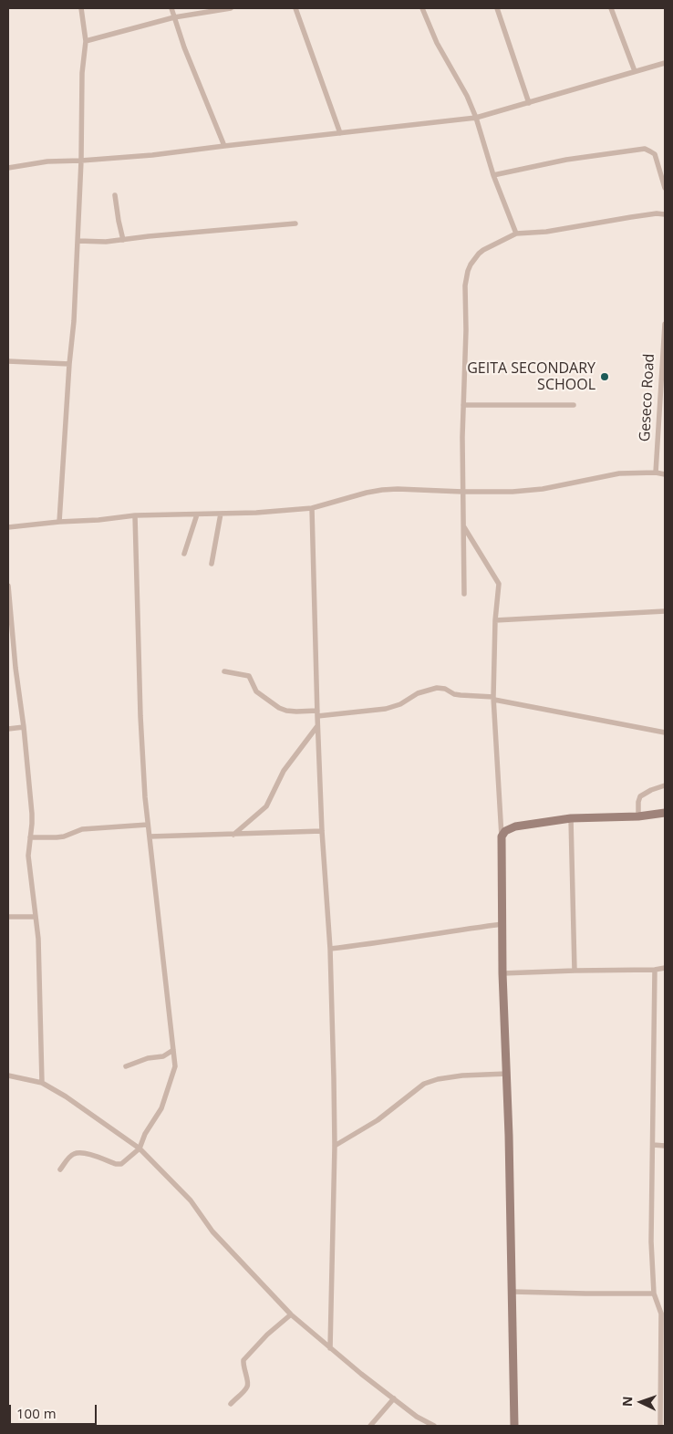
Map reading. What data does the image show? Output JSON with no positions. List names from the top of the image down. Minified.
{"streets":{"street":["Geseco Road"]},"places":["GEITA SECONDARY SCHOOL"],"scale_bar":"100 m","north":"left"}
